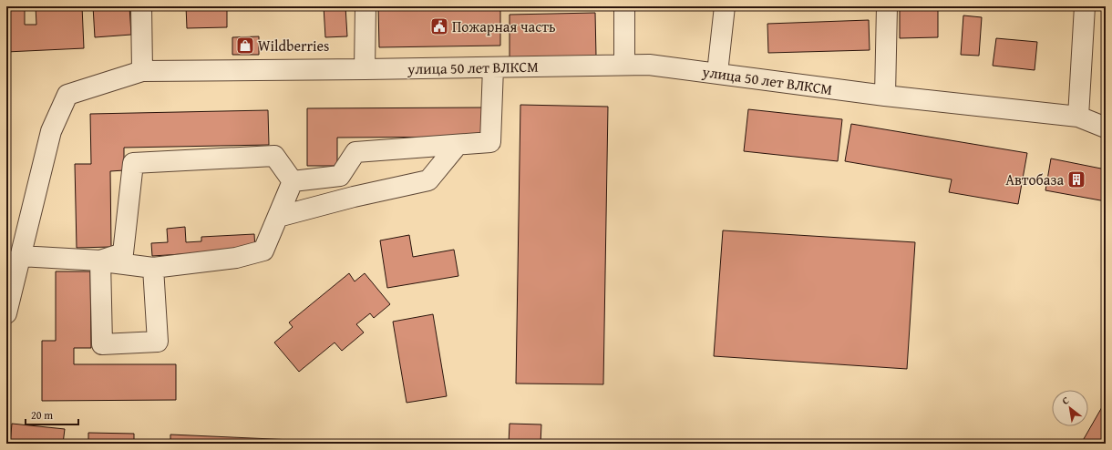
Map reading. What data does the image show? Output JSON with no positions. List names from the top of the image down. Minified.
{"streets":{"street":["улица 50 лет ВЛКСМ"]},"places":{"public building":["Пожарная часть"],"shop":["Wildberries"],"building":["Автобаза"]},"scale_bar":"20 m","north":"top left"}
